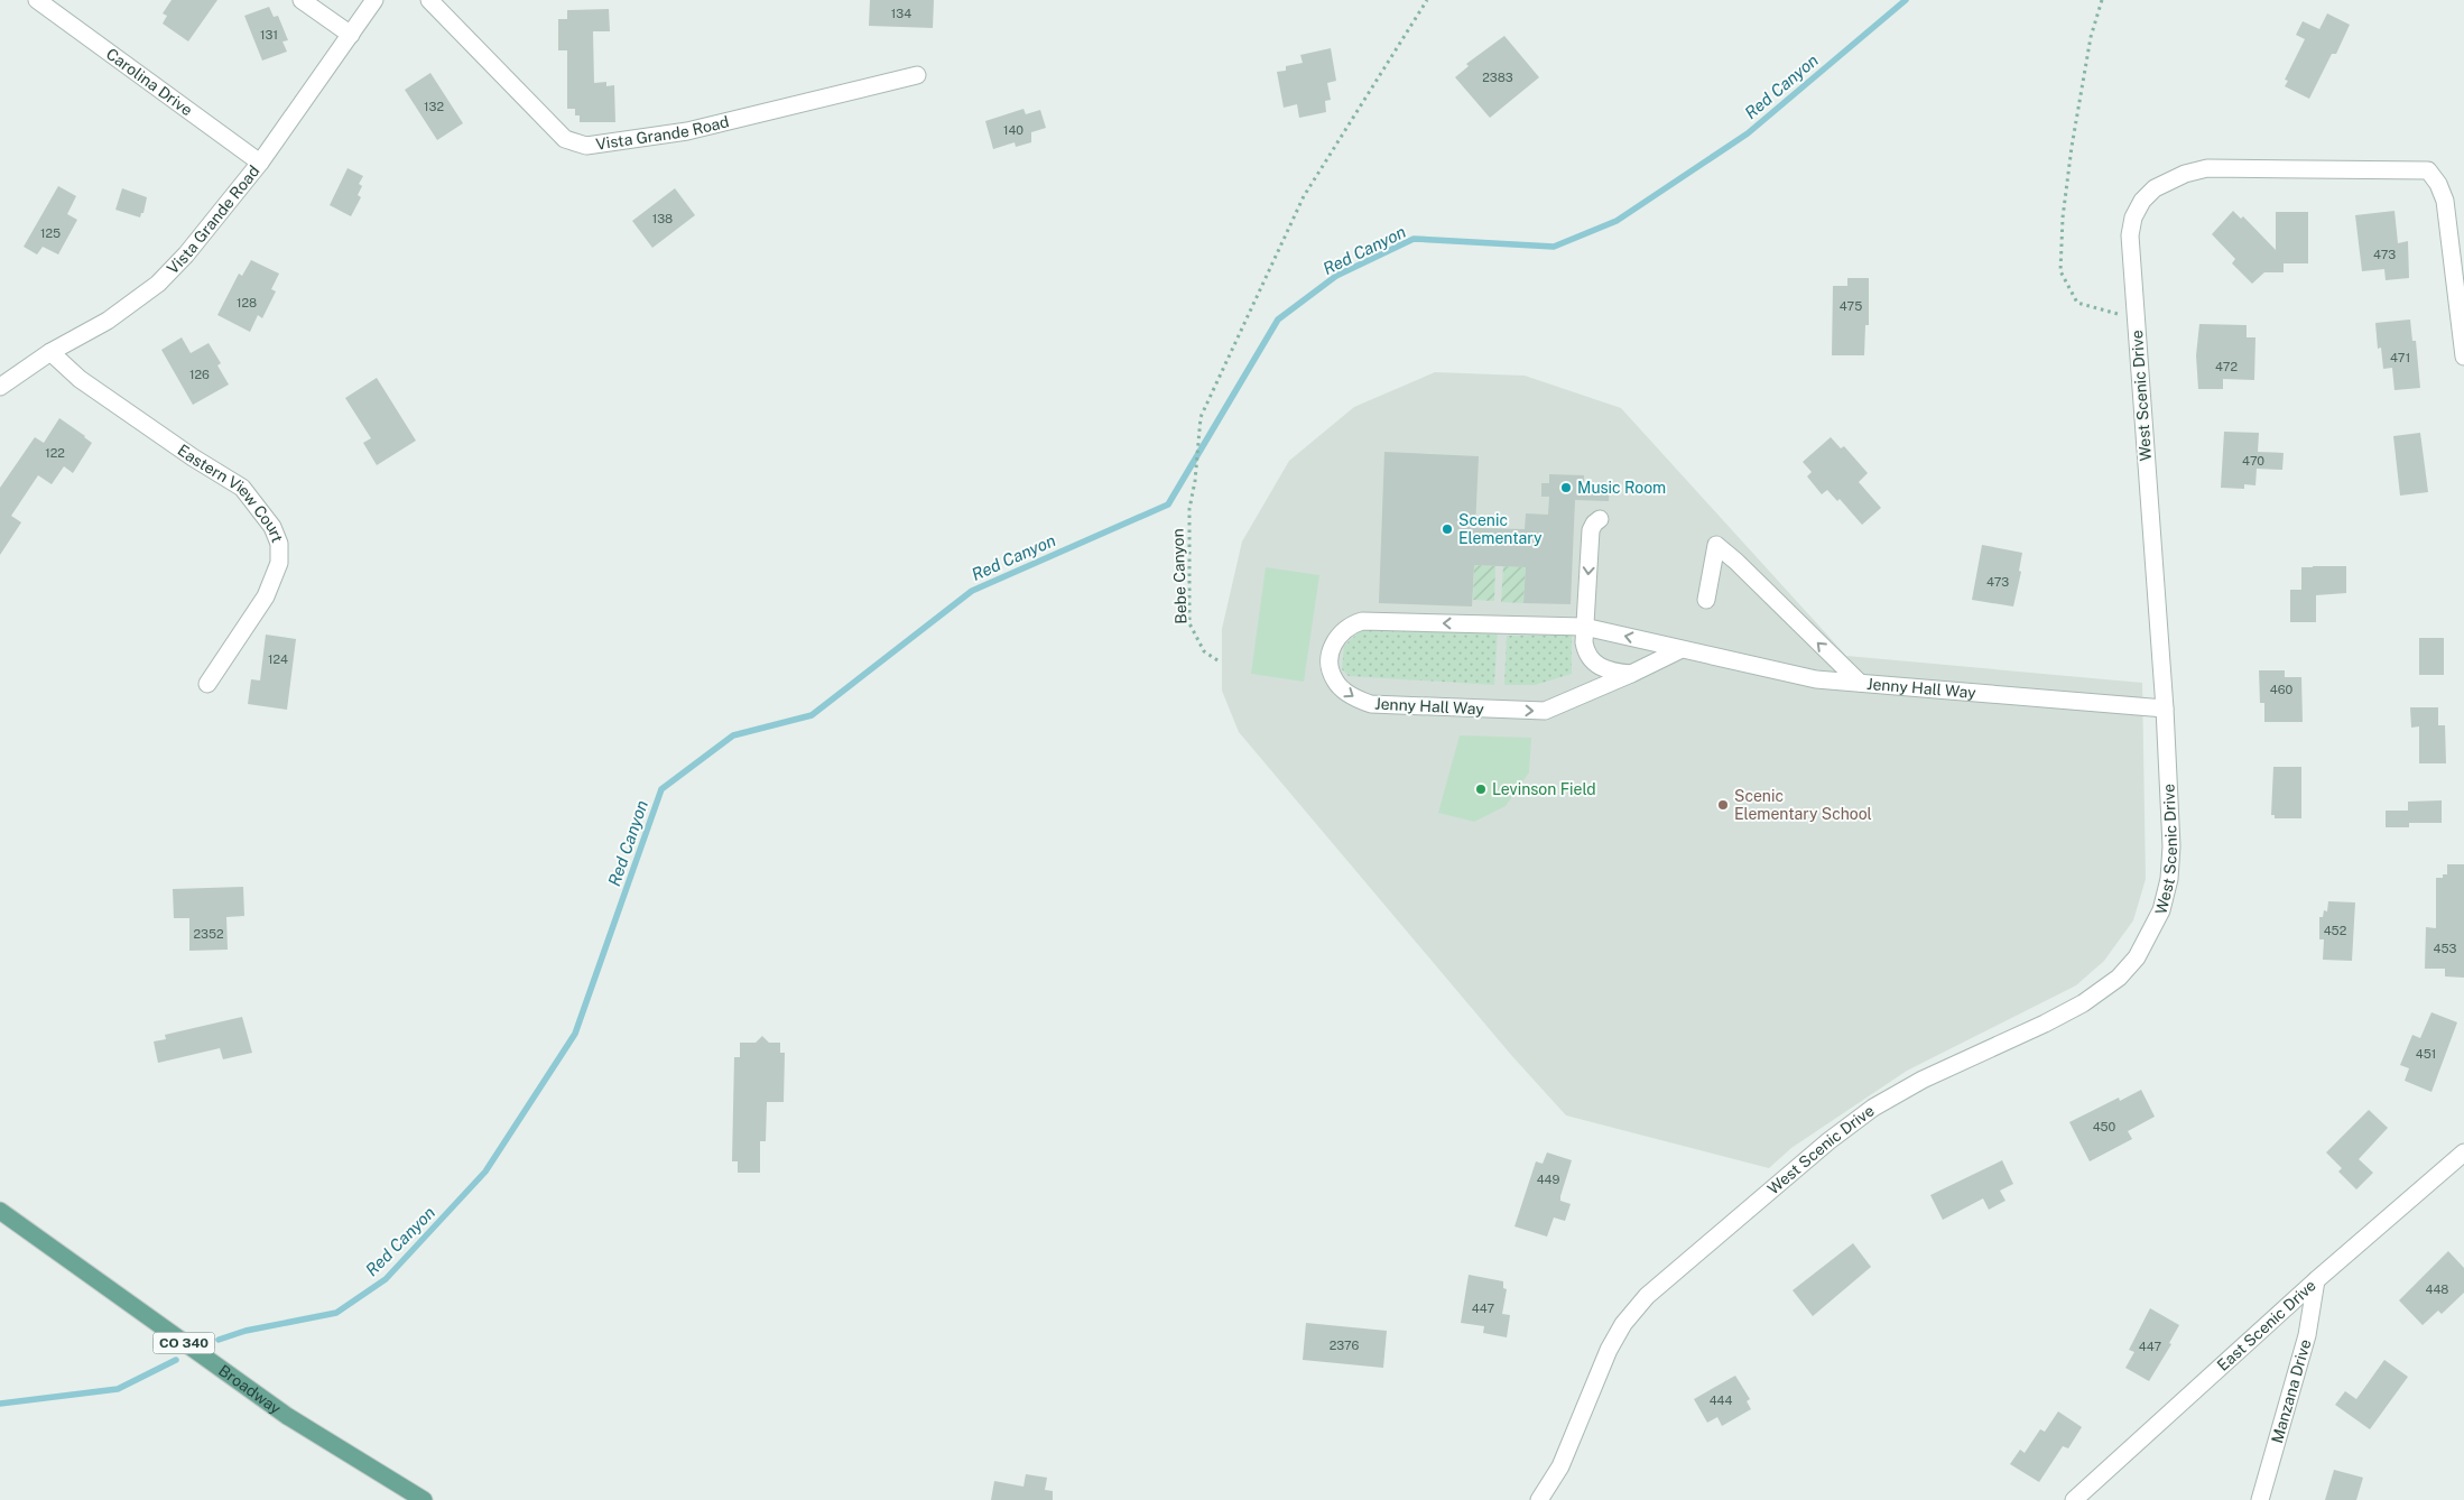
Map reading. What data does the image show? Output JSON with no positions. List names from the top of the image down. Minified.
{"streets":{"main road":["CO 340","Broadway"],"street":["Carolina Drive","Vista Grande Road","West Scenic Drive","Eastern View Court","Jenny Hall Way","East Scenic Drive","Manzana Drive"],"path":["Bebe Canyon"]},"crossings":[["Carolina Drive","Vista Grande Road"],["Vista Grande Road","Eastern View Court"],["West Scenic Drive","Jenny Hall Way"],["East Scenic Drive","Manzana Drive"]],"water":["Red Canyon"],"places":["Music Room","Scenic Elementary","Levinson Field","Scenic Elementary School"],"house_numbers":["134","131","2383","132","140","138","125","473","128","475","471","472","126","122","470","473","124","460","452","2352","453","451","450","449","448","447","2376","447","444"]}
